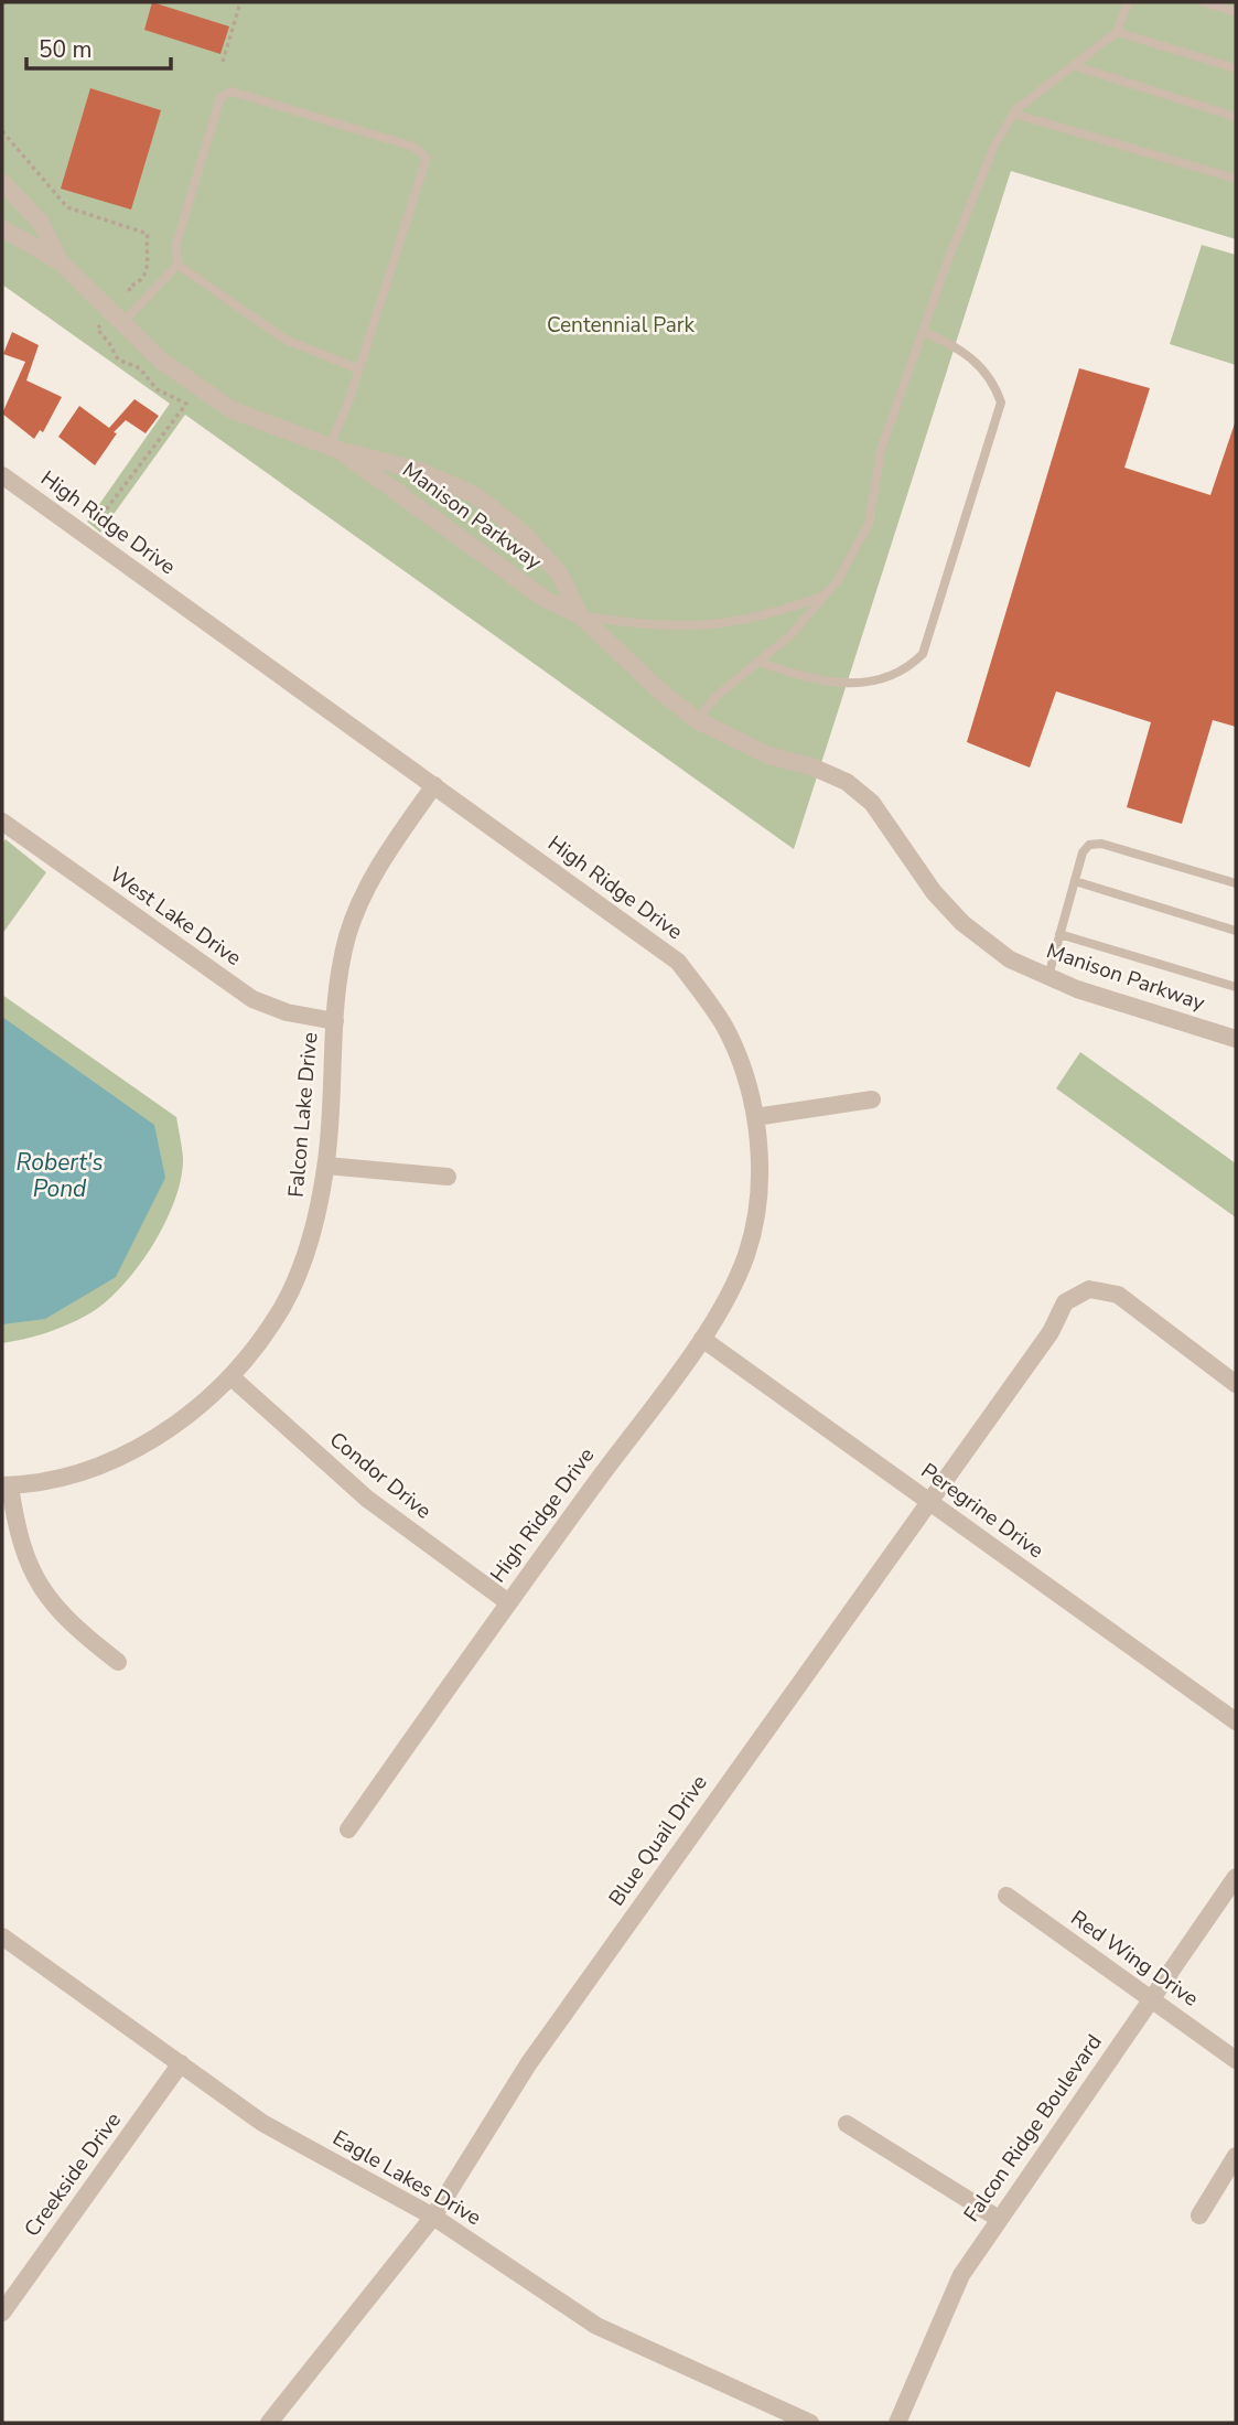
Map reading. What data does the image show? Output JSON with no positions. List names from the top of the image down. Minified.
{"streets":{"street":["Manison Parkway","High Ridge Drive","West Lake Drive","Falcon Lake Drive","Condor Drive","Peregrine Drive","Blue Quail Drive","Red Wing Drive","Falcon Ridge Boulevard","Creekside Drive","Eagle Lakes Drive"]},"crossings":[["High Ridge Drive","Falcon Lake Drive"],["High Ridge Drive","Condor Drive"],["High Ridge Drive","Peregrine Drive"],["West Lake Drive","Falcon Lake Drive"],["Falcon Lake Drive","Condor Drive"],["Peregrine Drive","Blue Quail Drive"],["Blue Quail Drive","Eagle Lakes Drive"],["Red Wing Drive","Falcon Ridge Boulevard"],["Creekside Drive","Eagle Lakes Drive"]],"water":["Robert's Pond"],"parks":["Centennial Park"],"scale_bar":"50 m"}
